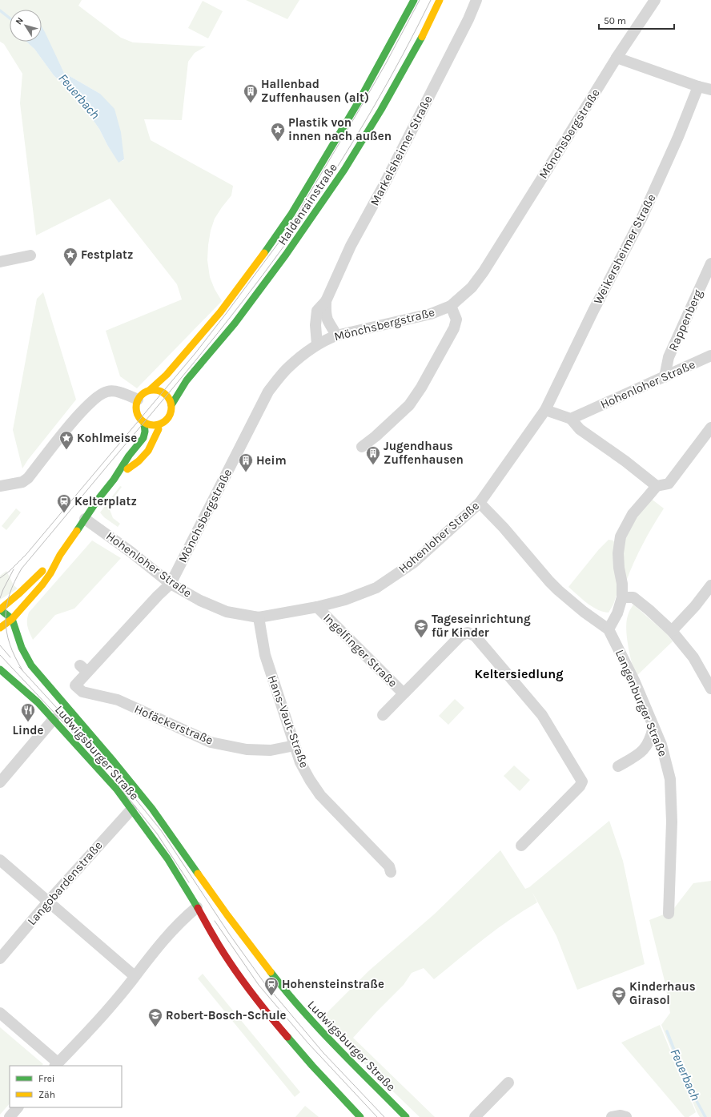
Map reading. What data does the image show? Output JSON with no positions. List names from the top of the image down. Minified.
{"streets":{"main road":["Haldenrainstraße","Ludwigsburger Straße"],"street":["Mönchsbergstraße","Markelsheimer Straße","Weikersheimer Straße","Rappenberg","Hohenloher Straße","Ingelfinger Straße","Langenburger Straße","Hans-Vaut-Straße","Hofäckerstraße","Langobardenstraße"]},"crossings":[["Mönchsbergstraße","Markelsheimer Straße"],["Mönchsbergstraße","Hohenloher Straße"],["Mönchsbergstraße","Hofäckerstraße"],["Weikersheimer Straße","Hohenloher Straße"],["Rappenberg","Hohenloher Straße"],["Hohenloher Straße","Ingelfinger Straße"],["Hohenloher Straße","Langenburger Straße"],["Hohenloher Straße","Hans-Vaut-Straße"],["Hans-Vaut-Straße","Hofäckerstraße"],["Ludwigsburger Straße","Langobardenstraße"]],"districts":["Keltersiedlung"],"water":["Feuerbach"],"places":{"building":["Hallenbad Zuffenhausen (alt)","Jugendhaus Zuffenhausen","Heim"],"place":["Plastik von innen nach außen","Festplatz","Kohlmeise"],"station":["Kelterplatz","Hohensteinstraße"],"school or university":["Tageseinrichtung für Kinder","Kinderhaus Girasol","Robert-Bosch-Schule"],"restaurant":["Linde"]},"legend":["Frei","Zäh"],"scale_bar":"50 m","north":"top left"}
